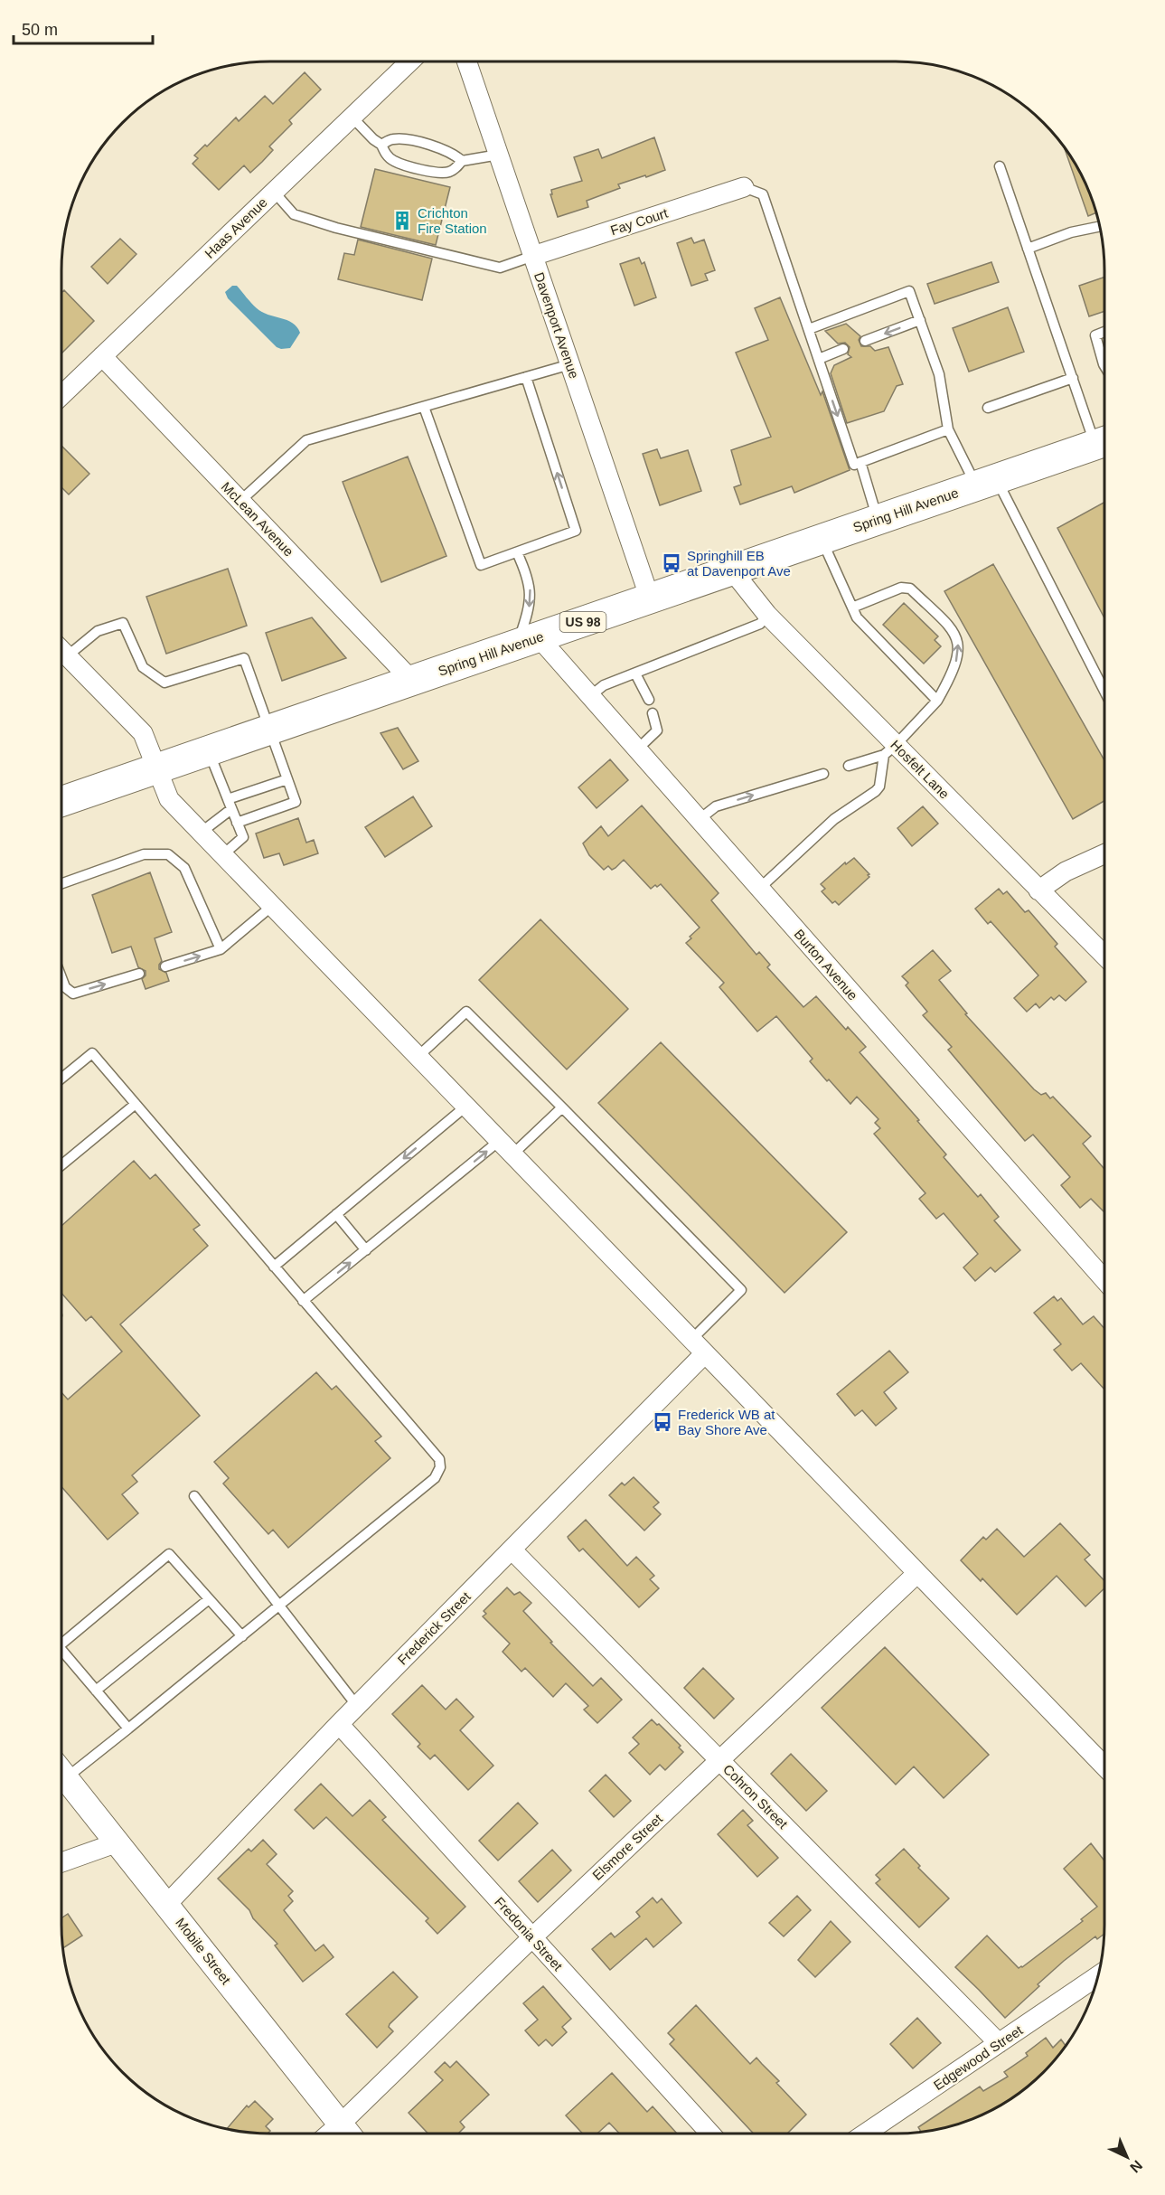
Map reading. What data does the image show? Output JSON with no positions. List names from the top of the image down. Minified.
{"streets":{"main road":["Spring Hill Avenue","US 98"],"street":["Fay Court","Haas Avenue","Davenport Avenue","McLean Avenue","Hosfelt Lane","Burton Avenue","Frederick Street","Cohron Street","Elsmore Street","Fredonia Street","Mobile Street","Edgewood Street"]},"crossings":[["Fay Court","Davenport Avenue"],["Haas Avenue","McLean Avenue"],["Davenport Avenue","Spring Hill Avenue"],["Spring Hill Avenue","McLean Avenue"],["Spring Hill Avenue","Hosfelt Lane"],["Spring Hill Avenue","Burton Avenue"],["Frederick Street","Cohron Street"],["Frederick Street","Fredonia Street"],["Frederick Street","Mobile Street"],["Cohron Street","Elsmore Street"],["Cohron Street","Edgewood Street"],["Elsmore Street","Fredonia Street"],["Elsmore Street","Mobile Street"]],"places":{"building":["Crichton Fire Station"],"bus stop":["Springhill EB at Davenport Ave","Frederick WB at Bay Shore Ave"]},"scale_bar":"50 m","north":"bottom right"}
